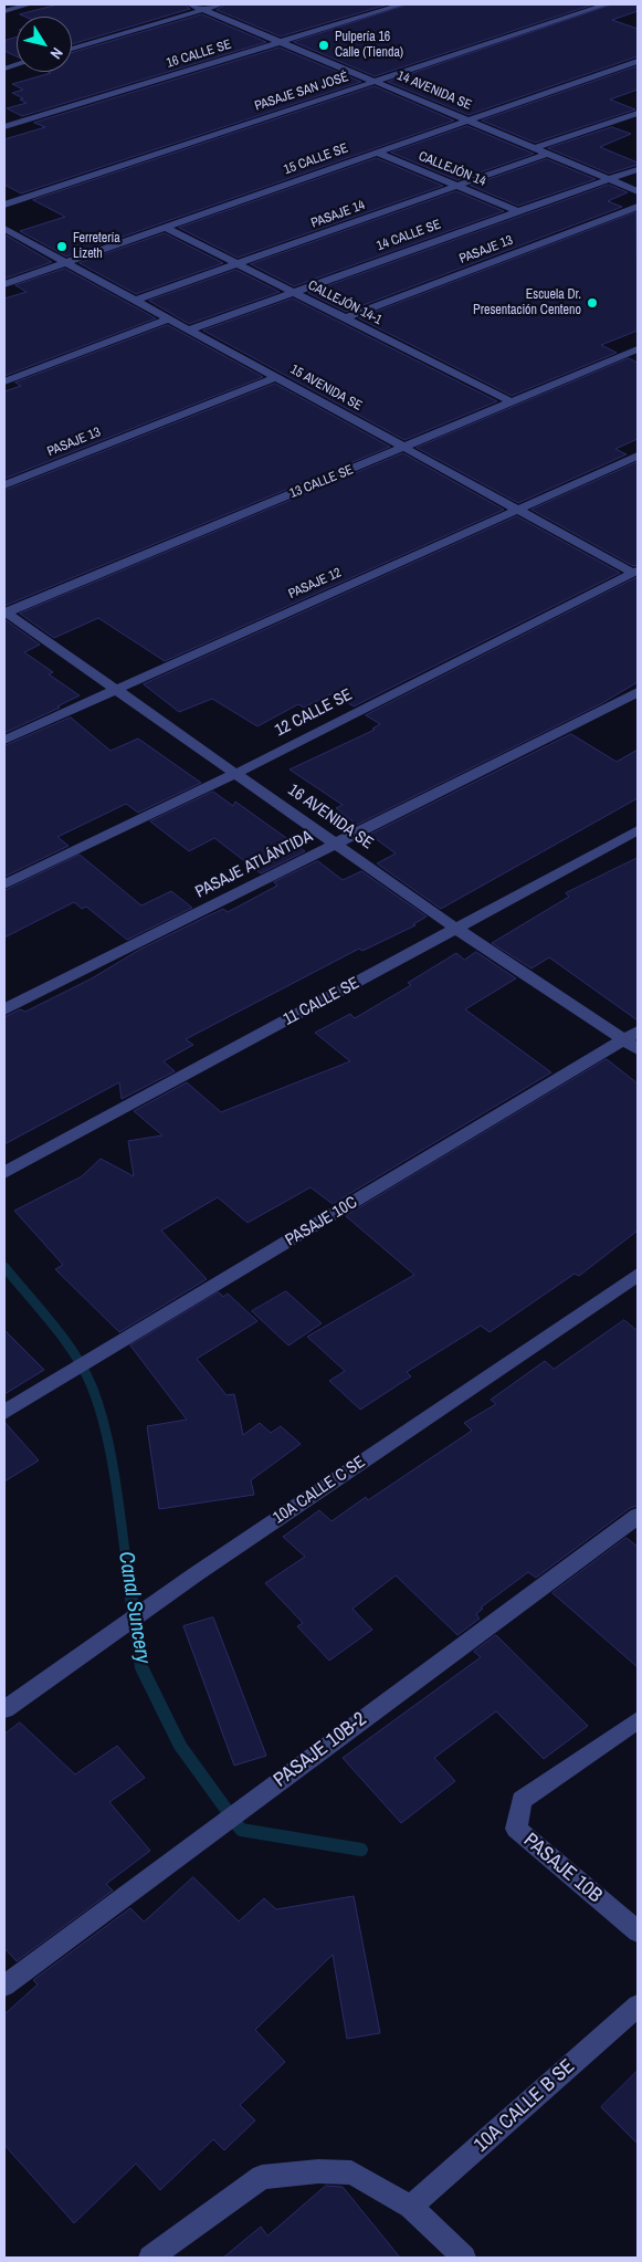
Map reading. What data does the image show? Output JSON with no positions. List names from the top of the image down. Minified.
{"streets":{"street":["16 CALLE SE","14 AVENIDA SE","PASAJE SAN JOSÉ","15 CALLE SE","CALLEJÓN 14","PASAJE 14","14 CALLE SE","PASAJE 13","CALLEJÓN 14-1","15 AVENIDA SE","13 CALLE SE","PASAJE 12","12 CALLE SE","16 AVENIDA SE","PASAJE ATLÁNTIDA","11 CALLE SE","PASAJE 10C","10A CALLE C SE","PASAJE 10B-2","PASAJE 10B","10A CALLE B SE"]},"crossings":[["16 CALLE SE","14 AVENIDA SE"],["14 AVENIDA SE","PASAJE SAN JOSÉ"],["14 AVENIDA SE","15 CALLE SE"],["14 AVENIDA SE","PASAJE 14"],["14 AVENIDA SE","14 CALLE SE"],["15 CALLE SE","CALLEJÓN 14"],["15 CALLE SE","CALLEJÓN 14-1"],["15 CALLE SE","15 AVENIDA SE"],["CALLEJÓN 14","PASAJE 14"],["CALLEJÓN 14","14 CALLE SE"],["PASAJE 14","CALLEJÓN 14-1"],["PASAJE 14","15 AVENIDA SE"],["14 CALLE SE","CALLEJÓN 14-1"],["14 CALLE SE","15 AVENIDA SE"],["PASAJE 13","CALLEJÓN 14-1"],["PASAJE 13","15 AVENIDA SE"],["CALLEJÓN 14-1","13 CALLE SE"],["15 AVENIDA SE","13 CALLE SE"],["15 AVENIDA SE","PASAJE 12"],["15 AVENIDA SE","12 CALLE SE"],["13 CALLE SE","16 AVENIDA SE"],["PASAJE 12","16 AVENIDA SE"],["12 CALLE SE","16 AVENIDA SE"],["16 AVENIDA SE","PASAJE ATLÁNTIDA"],["16 AVENIDA SE","11 CALLE SE"],["16 AVENIDA SE","PASAJE 10C"]],"water":["Canal Suncery"],"places":["Pulpería 16 Calle (Tienda)","Ferretería Lizeth","Escuela Dr. Presentación Centeno"],"north":"bottom right"}
